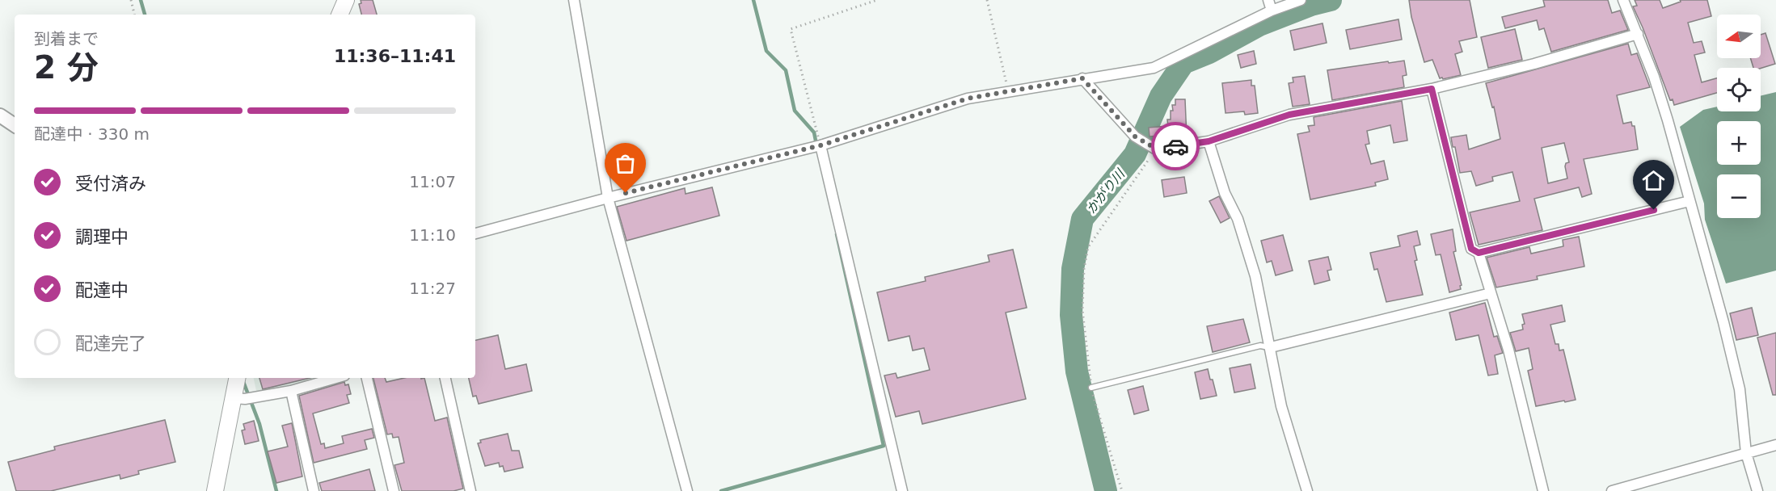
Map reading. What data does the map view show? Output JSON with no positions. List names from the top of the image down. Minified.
{"water":["かがり川"],"north":"left","page":{"map_buttons":["+","−"],"heading":["2 分","到着まで","11:36–11:41"],"bar":"配達中 · 330 m","list":[["受付済み","11:07"],["調理中","11:10"],["配達中","11:27"],"配達完了"]}}
